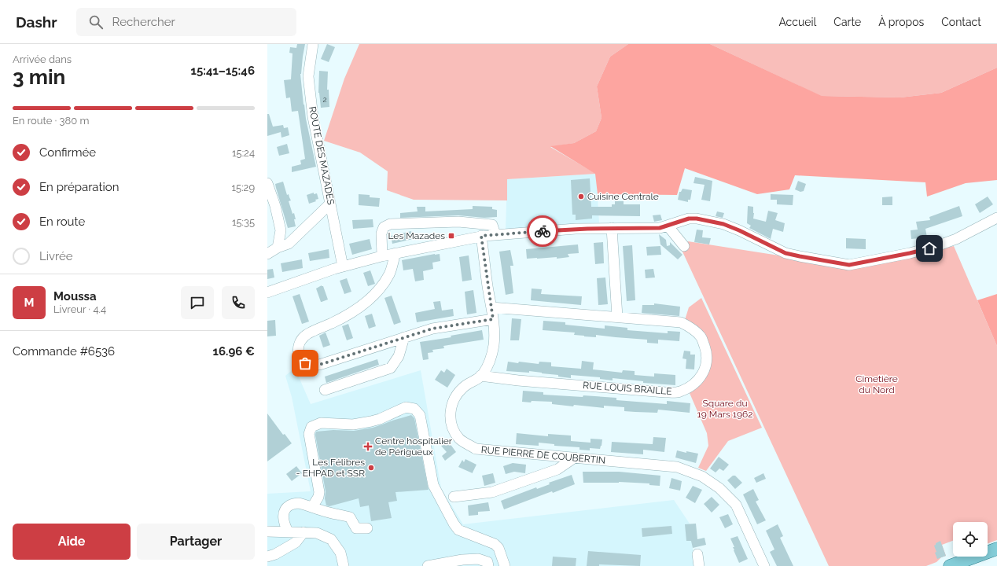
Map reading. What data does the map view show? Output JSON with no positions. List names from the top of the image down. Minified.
{"streets":{"street":["ROUTE DES MAZADES","RUE LOUIS BRAILLE","RUE PIERRE DE COUBERTIN"]},"crossings":[["RUE LOUIS BRAILLE","RUE PIERRE DE COUBERTIN"]],"parks":["Cimetière du Nord","Square du 19 Mars 1962"],"places":{"other":["Cuisine Centrale","Les Félibres - EHPAD et SSR"],"transit":["Les Mazades"],"health":["Centre hospitalier de Périgueux"]},"house_numbers":["2"],"page":{"header":"Dashr","search":"Rechercher","nav":["Accueil","Carte","À propos","Contact"],"heading":["3 min","Arrivée dans","15:41–15:46"],"panel":["Moussa","Livreur · 4.4","Commande #6536","16.96 €"],"bar":"En route · 380 m","list":[["Confirmée","15:24"],["En préparation","15:29"],["En route","15:35"],"Livrée"],"round":"M","buttons":["Aide","Partager"]}}
